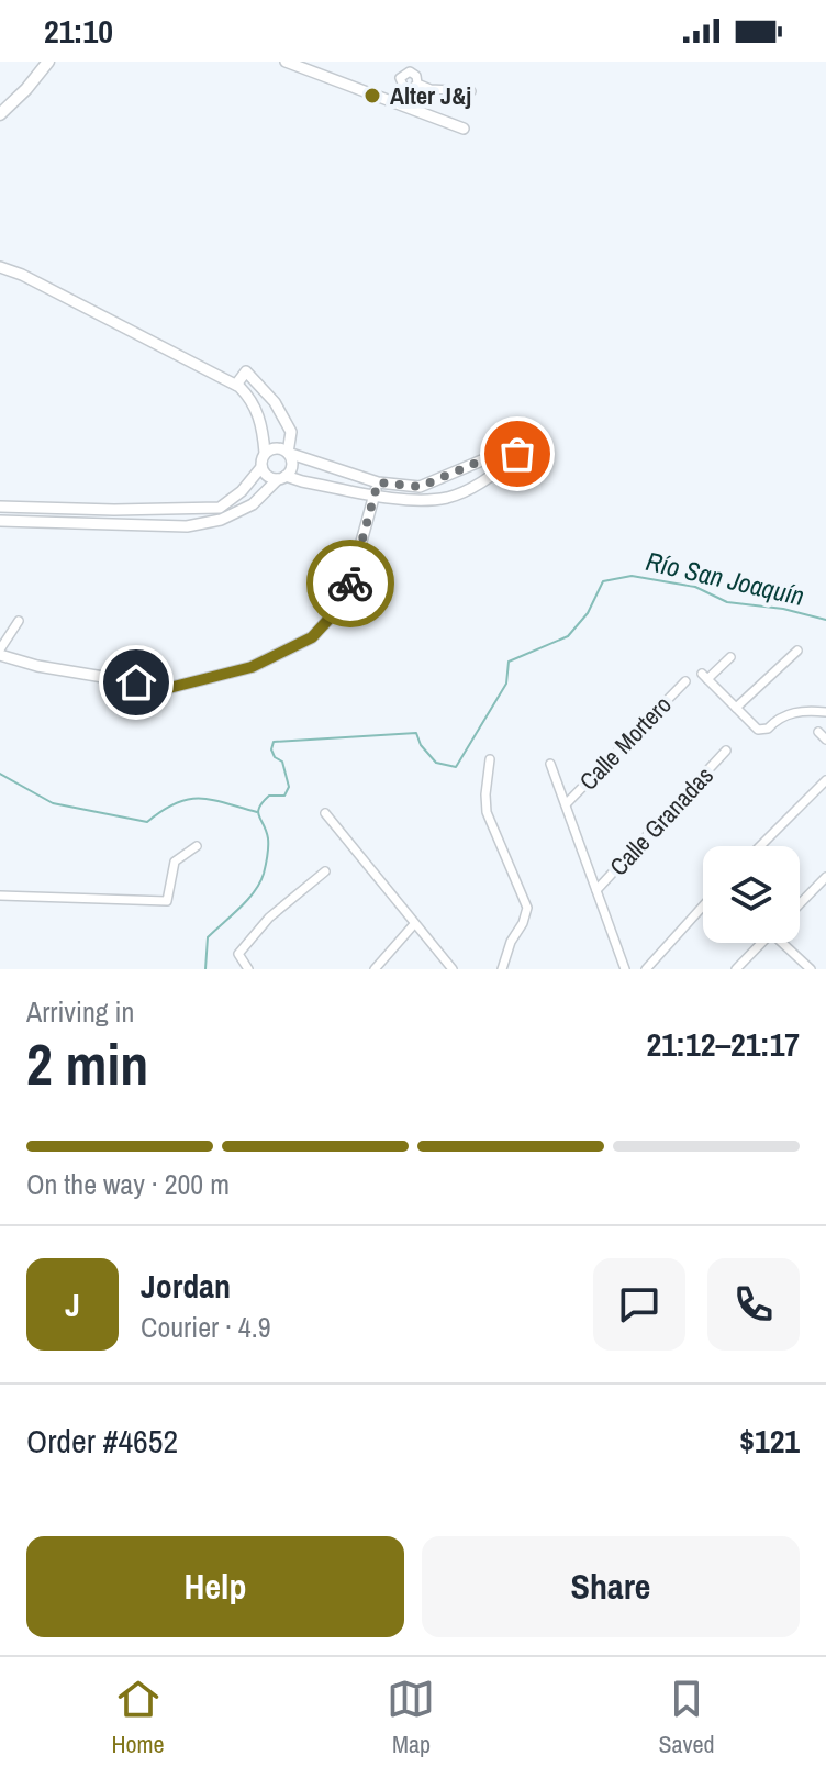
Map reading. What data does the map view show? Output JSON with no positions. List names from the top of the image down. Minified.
{"streets":{"street":["Calle Mortero","Calle Granadas"]},"water":["Río San Joaquín"],"places":["Alter J&j"],"page":{"status":"21:10","heading":["2 min","Arriving in","21:12–21:17"],"panel":["Jordan","Courier · 4.9","Order #4652","$121"],"bar":"On the way · 200 m","round":"J","buttons":["Help","Share"],"tabs":["Home","Map","Saved"]}}
